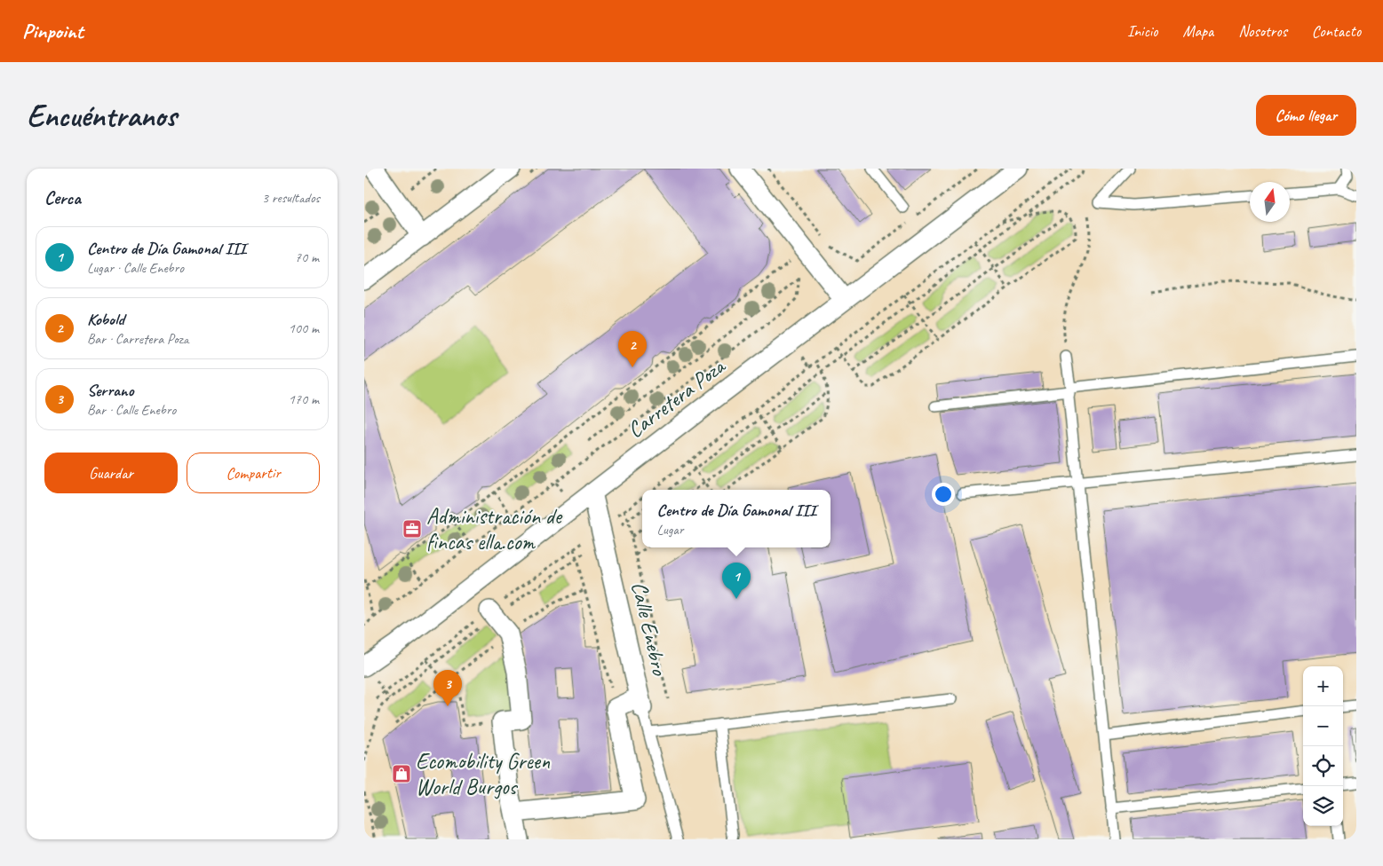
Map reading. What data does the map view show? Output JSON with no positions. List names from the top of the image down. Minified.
{"streets":{"street":["Carretera Poza","Calle Enebro"]},"crossings":[["Carretera Poza","Calle Enebro"]],"places":{"office":["Administración de fincas ella.com"],"shop":["Ecomobility Green World Burgos"]},"north":"top","page":{"header":"Pinpoint","nav":["Inicio","Mapa","Nosotros","Contacto"],"buttons":["Cómo llegar",["Guardar","Compartir"]],"title":"Encuéntranos","heading":["Cerca","3 resultados"],"list":[{"mark":"1","name":"Centro de Día Gamonal III","note":"Lugar · Calle Enebro","value":"70 m"},{"mark":"2","name":"Kobold","note":"Bar · Carretera Poza","value":"100 m"},{"mark":"3","name":"Serrano","note":"Bar · Calle Enebro","value":"170 m"}],"pins":["2","1","3"],"popup":["Centro de Día Gamonal III","Lugar"],"map_buttons":["+","−"]}}
